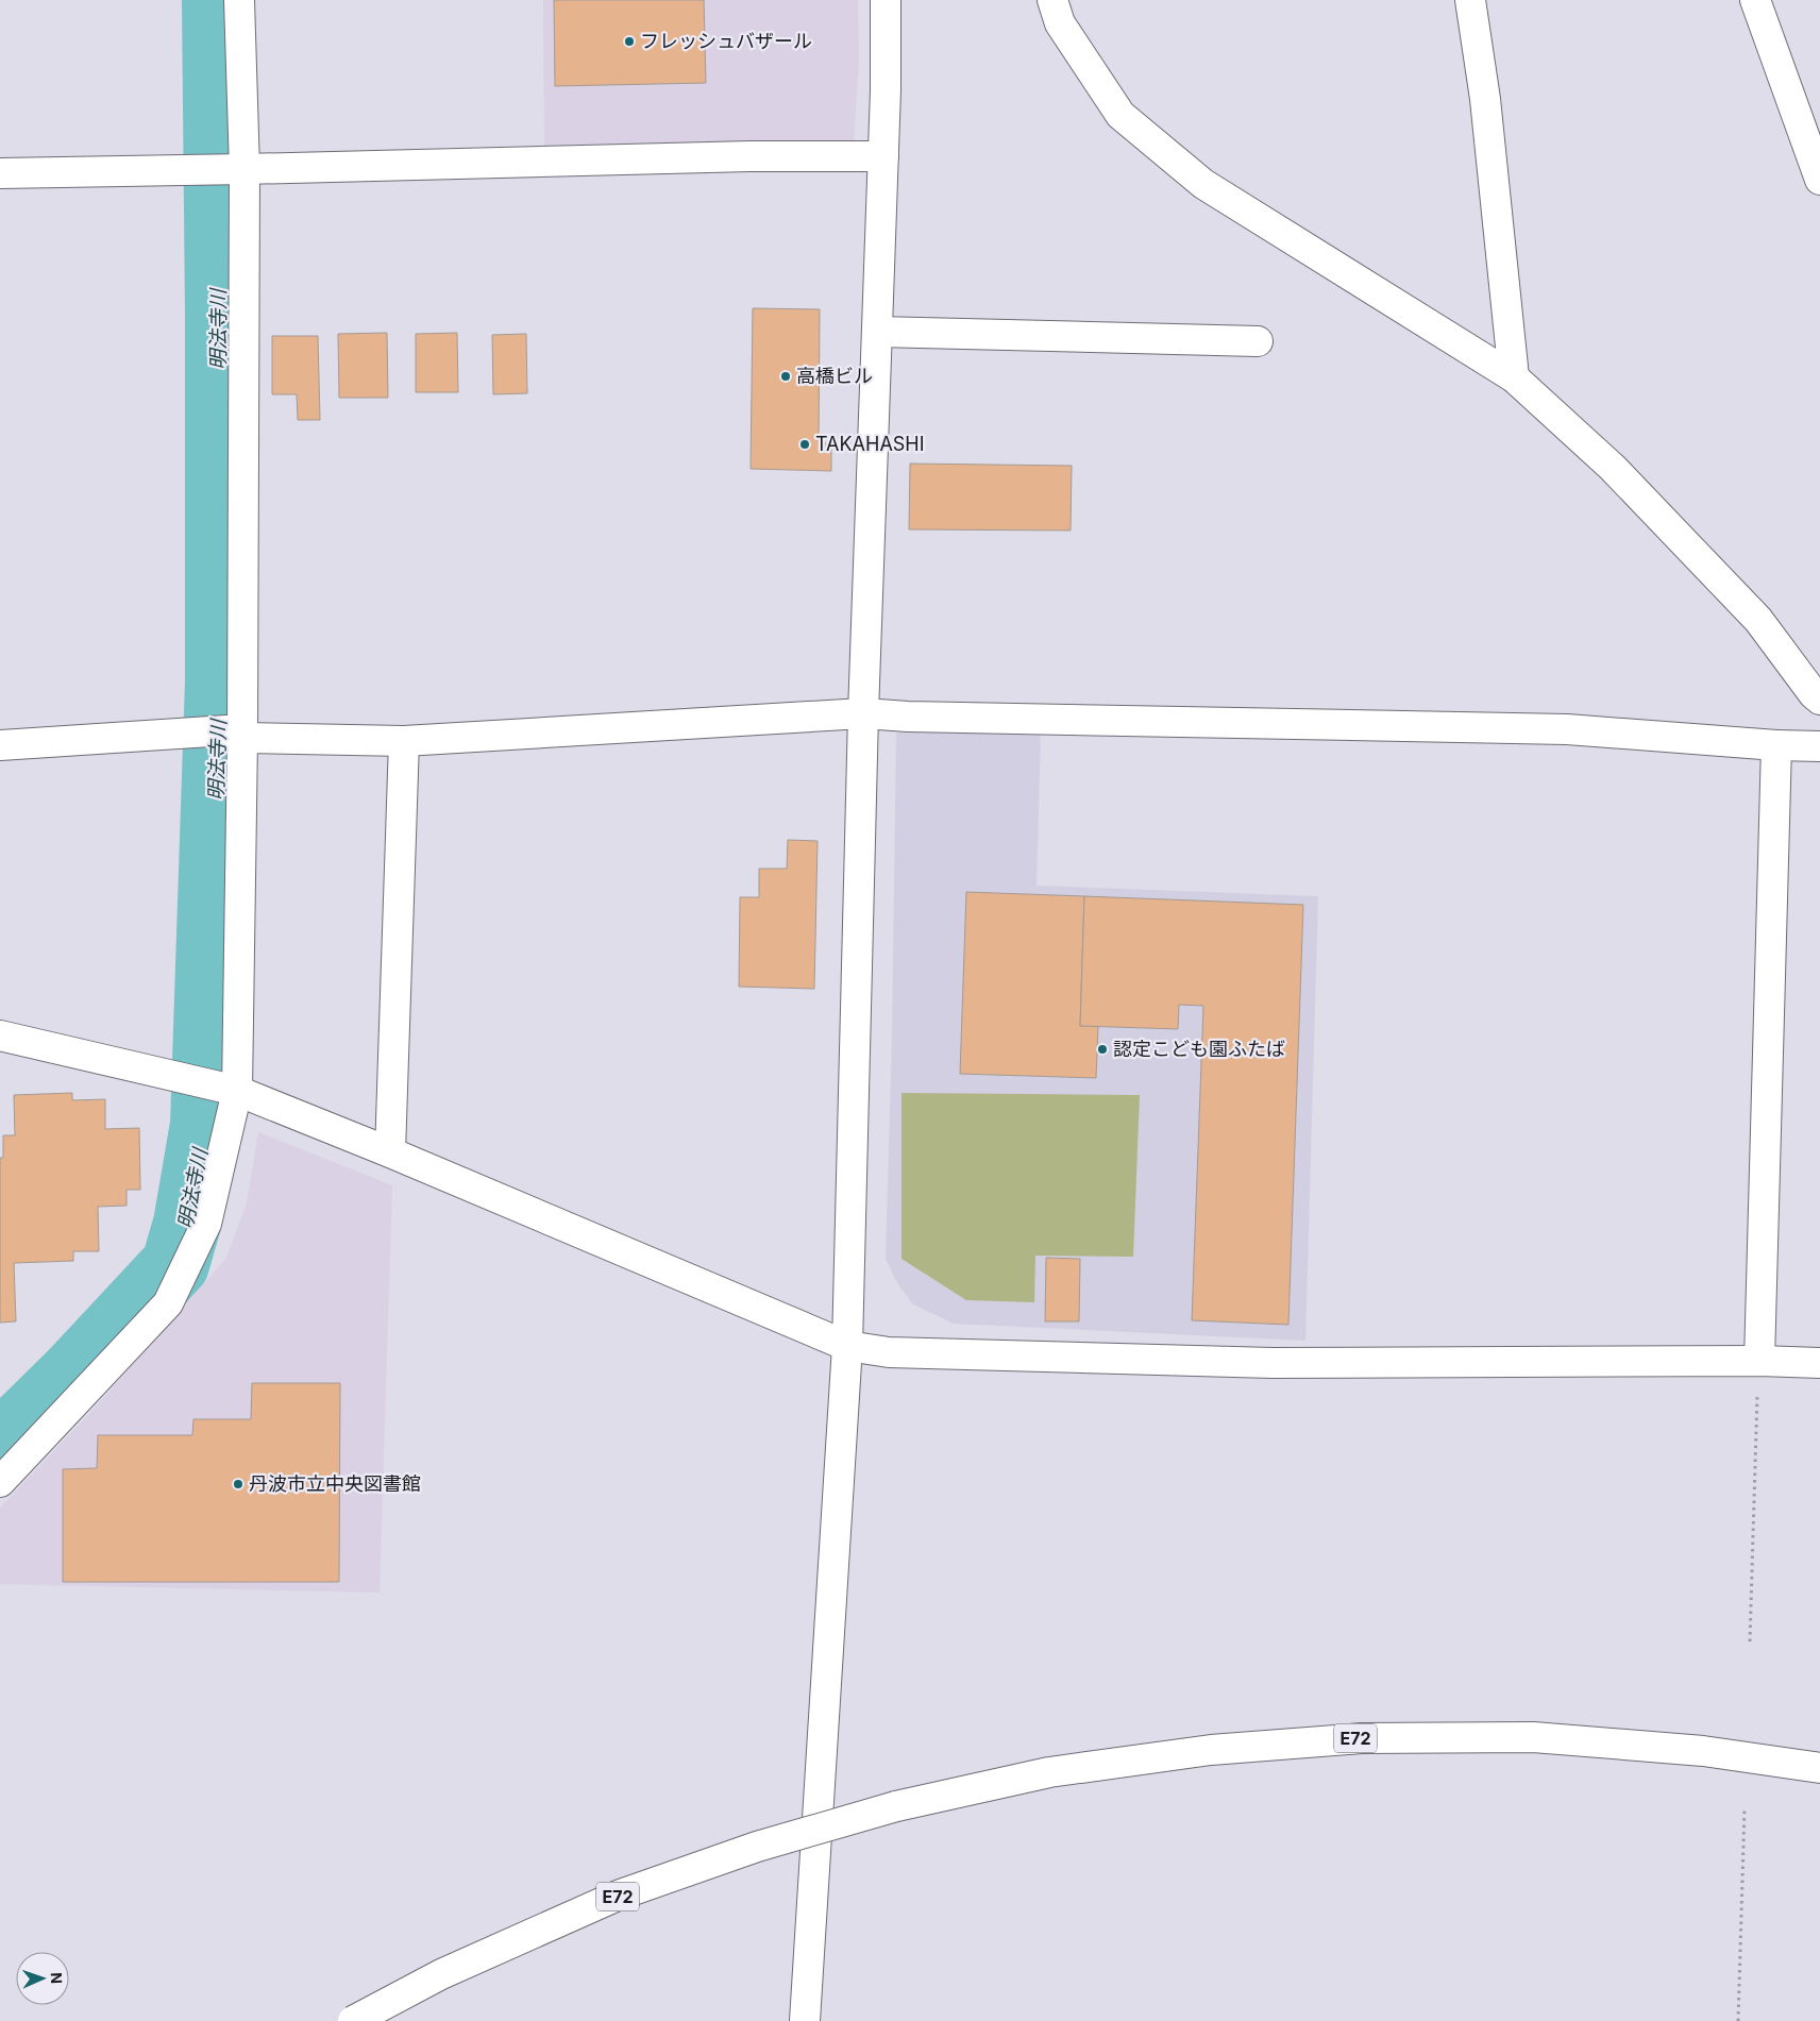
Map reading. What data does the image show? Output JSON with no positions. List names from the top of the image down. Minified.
{"streets":{"main road":["E72"]},"water":["明法寺川"],"places":["フレッシュバザール","高橋ビル","TAKAHASHI","認定こども園ふたば","丹波市立中央図書館"],"north":"right"}
